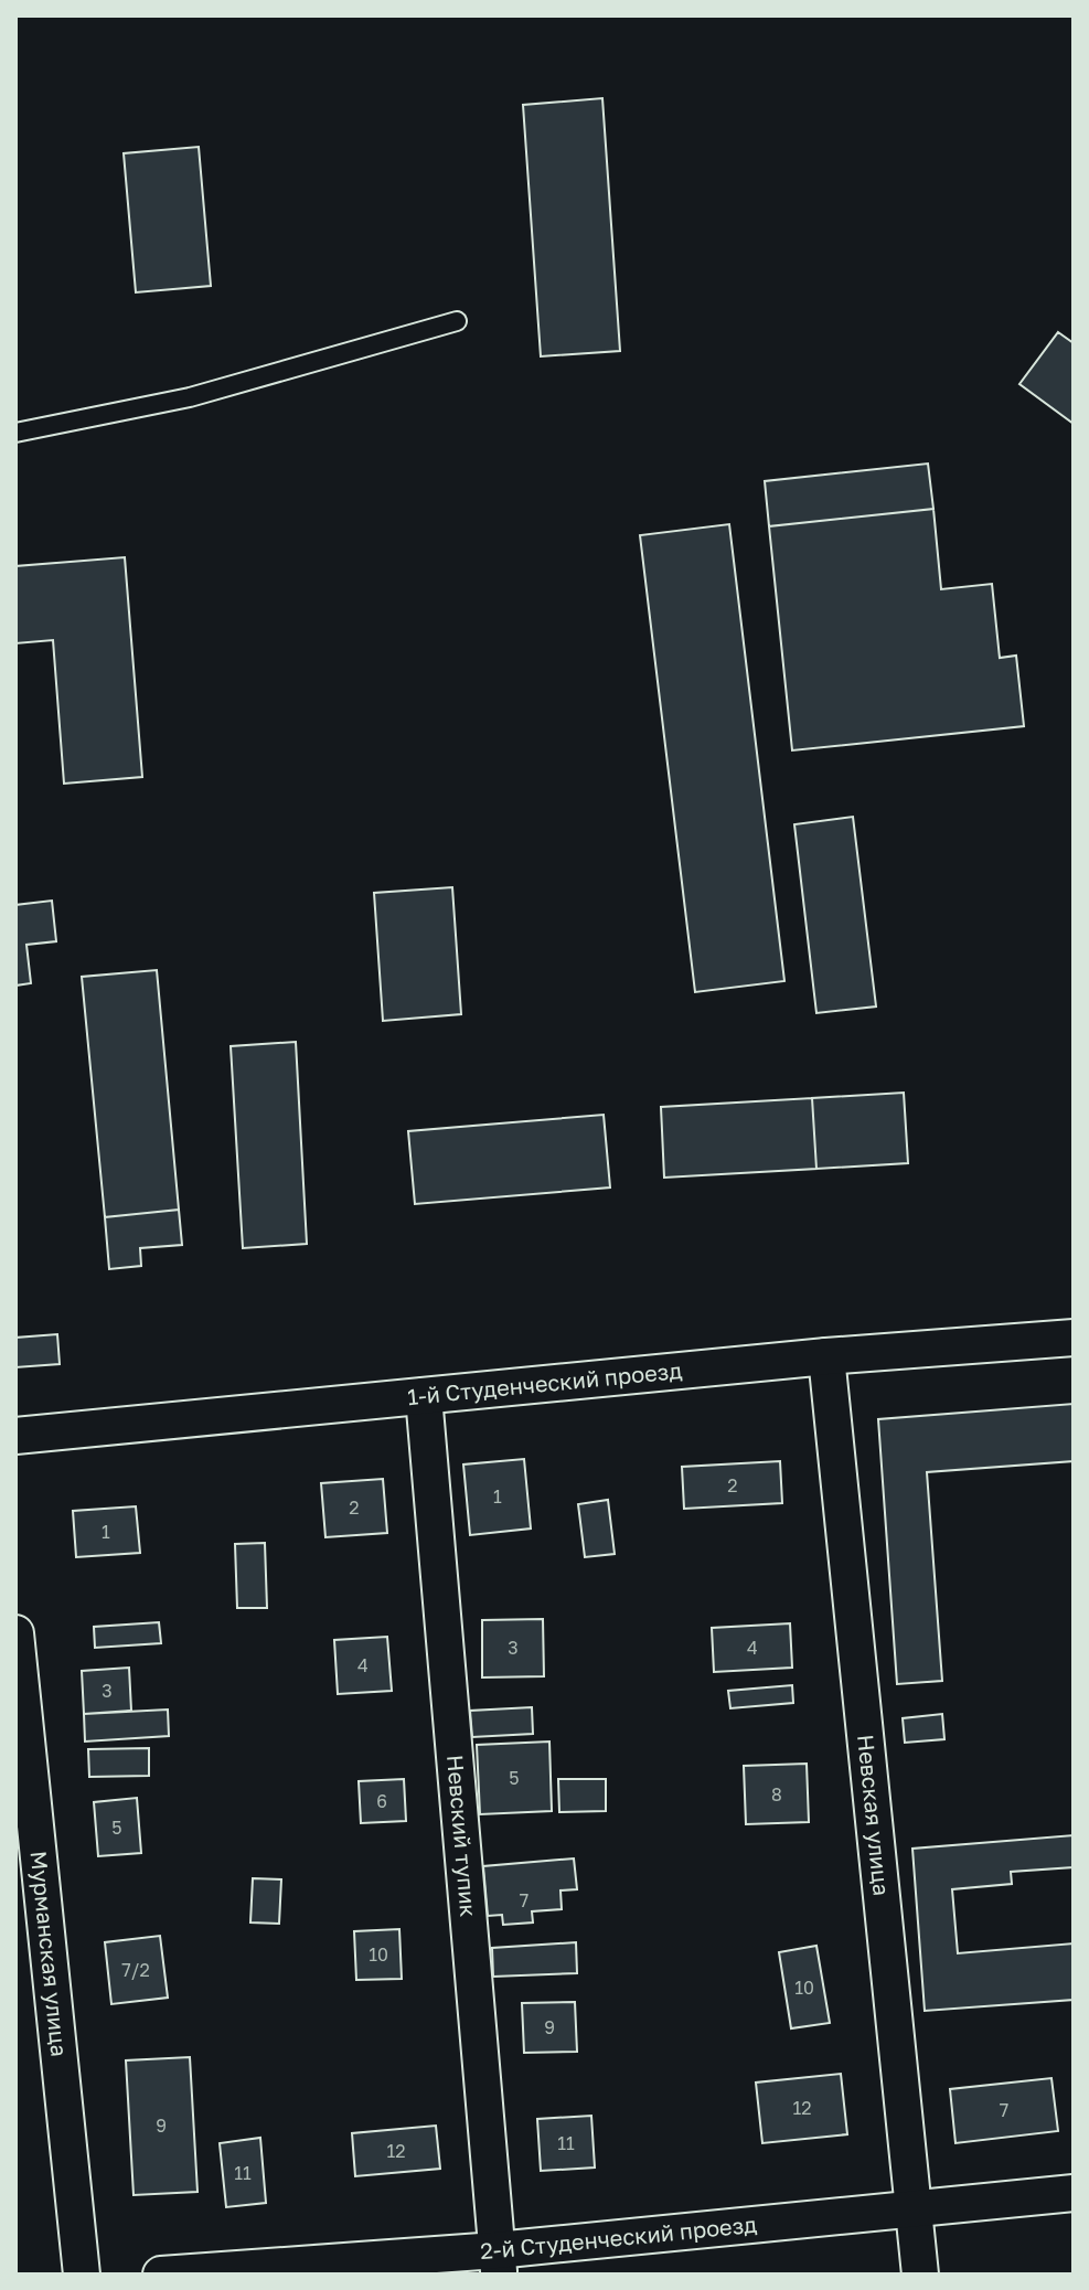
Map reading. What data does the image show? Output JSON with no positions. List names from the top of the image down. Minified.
{"streets":{"street":["1-й Студенческий проезд","Невская улица","Невский тупик","Мурманская улица","2-й Студенческий проезд"]},"crossings":[["1-й Студенческий проезд","Невская улица"],["1-й Студенческий проезд","Невский тупик"],["Невская улица","2-й Студенческий проезд"],["Невский тупик","2-й Студенческий проезд"]],"house_numbers":["2","1","2","1","3","4","4","3","5","8","6","5","7","10","7/2","10","9","12","7","9","11","12","11"]}
